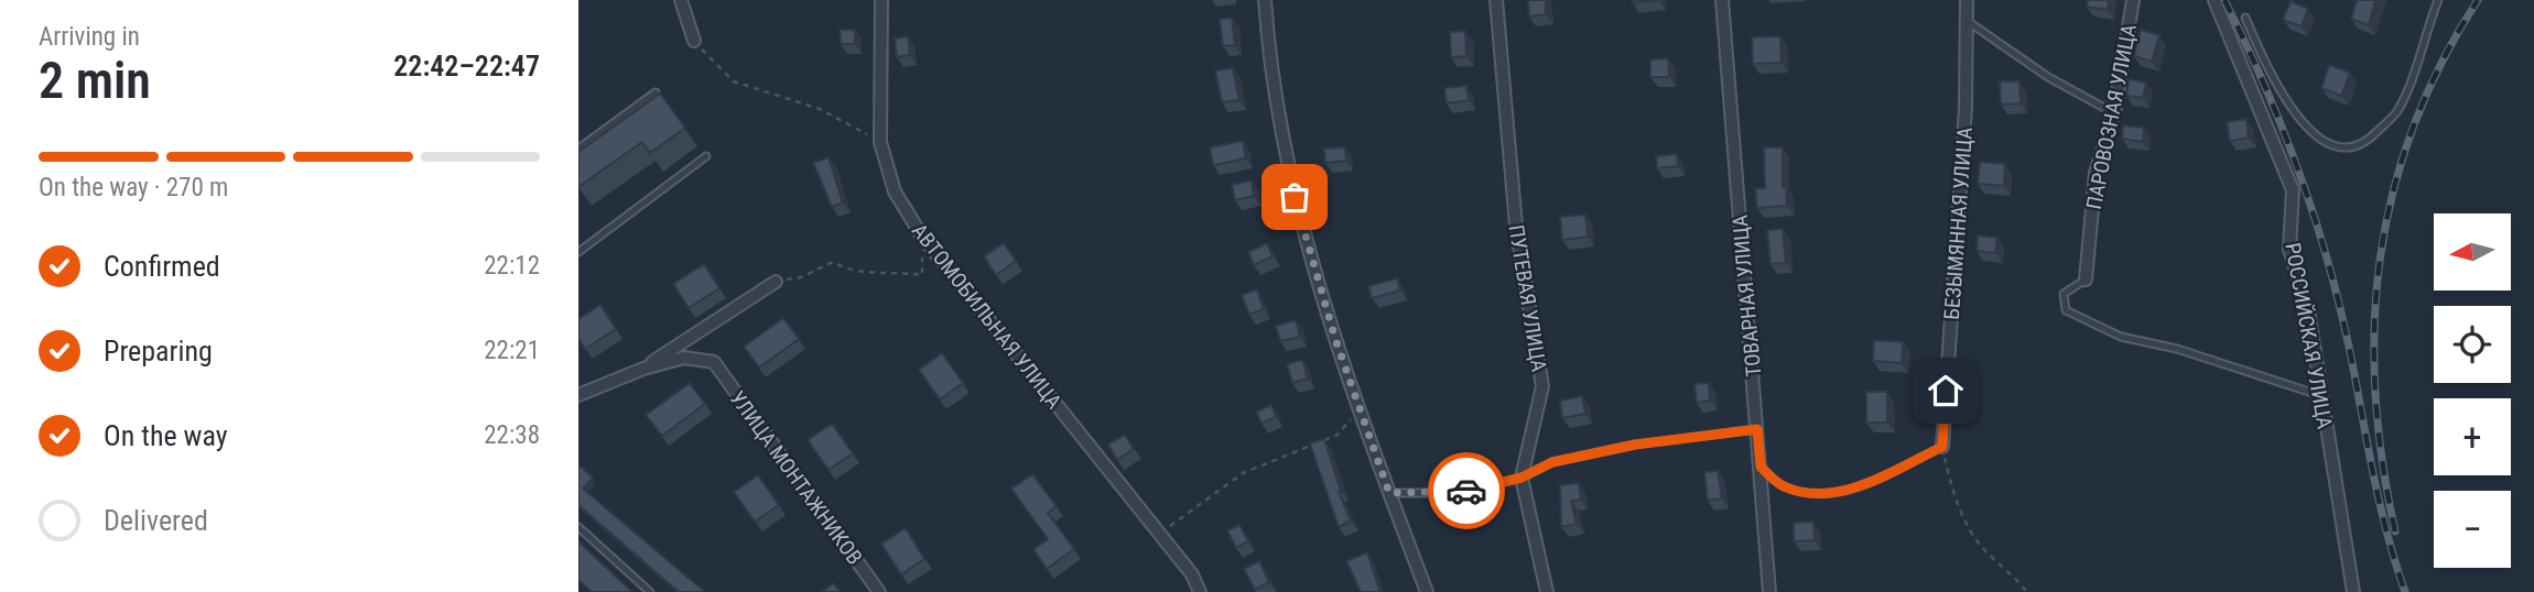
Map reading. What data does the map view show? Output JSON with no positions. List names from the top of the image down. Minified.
{"streets":{"street":["ПАРОВОЗНАЯ УЛИЦА","БЕЗЫМЯННАЯ УЛИЦА","ТОВАРНАЯ УЛИЦА","ПУТЕВАЯ УЛИЦА","АВТОМОБИЛЬНАЯ УЛИЦА","РОССИЙСКАЯ УЛИЦА","УЛИЦА МОНТАЖНИКОВ"]},"north":"left","page":{"heading":["2 min","Arriving in","22:42–22:47"],"bar":"On the way · 270 m","map_buttons":["+","−"],"list":[["Confirmed","22:12"],["Preparing","22:21"],["On the way","22:38"],"Delivered"]}}
